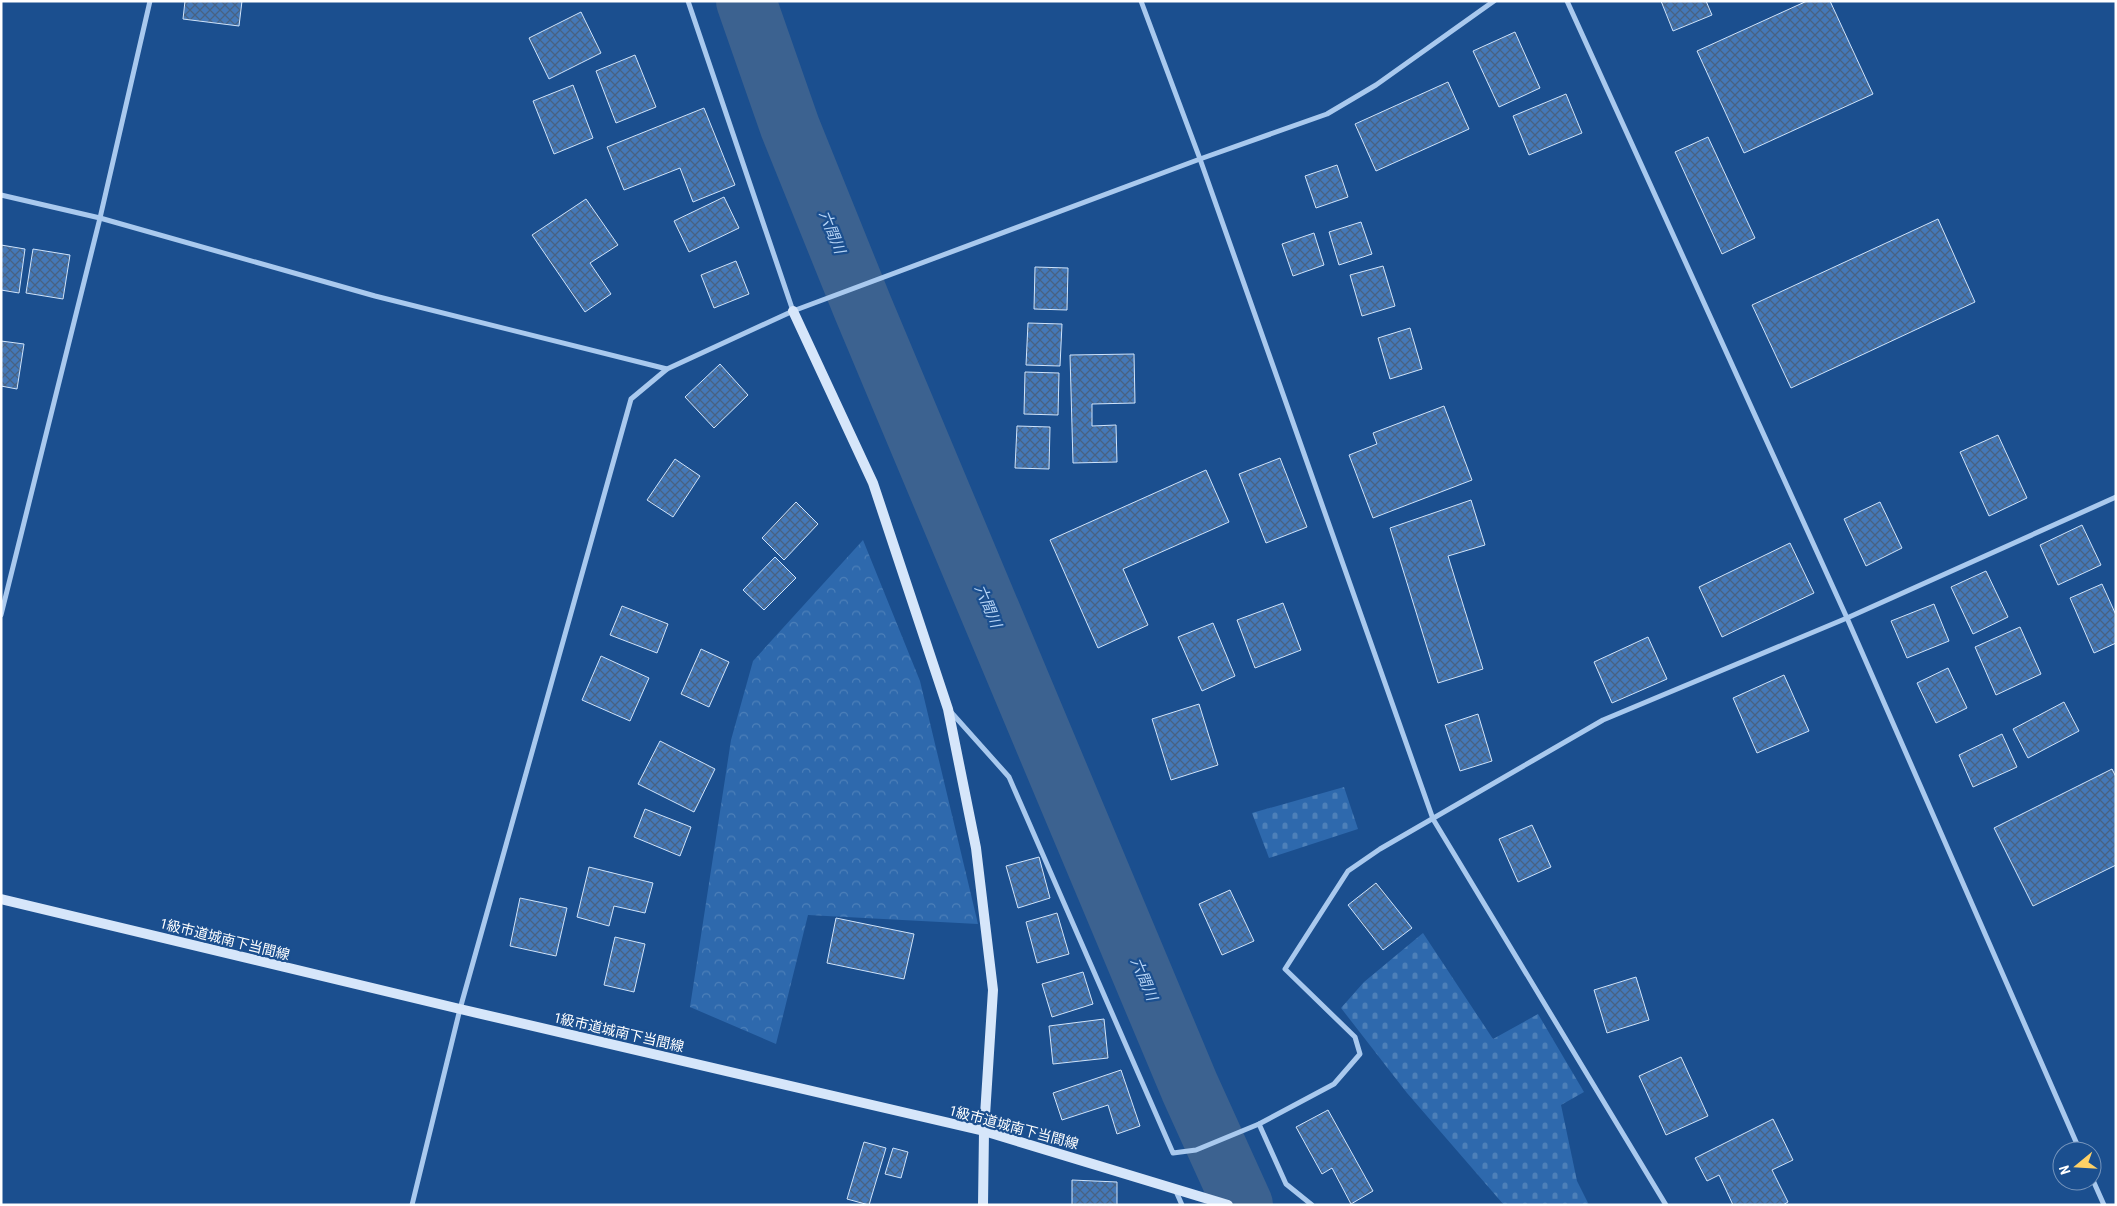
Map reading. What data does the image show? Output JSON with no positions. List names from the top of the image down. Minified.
{"streets":{"street":["1級市道城南下当間線"]},"water":["六間川"],"north":"left"}
